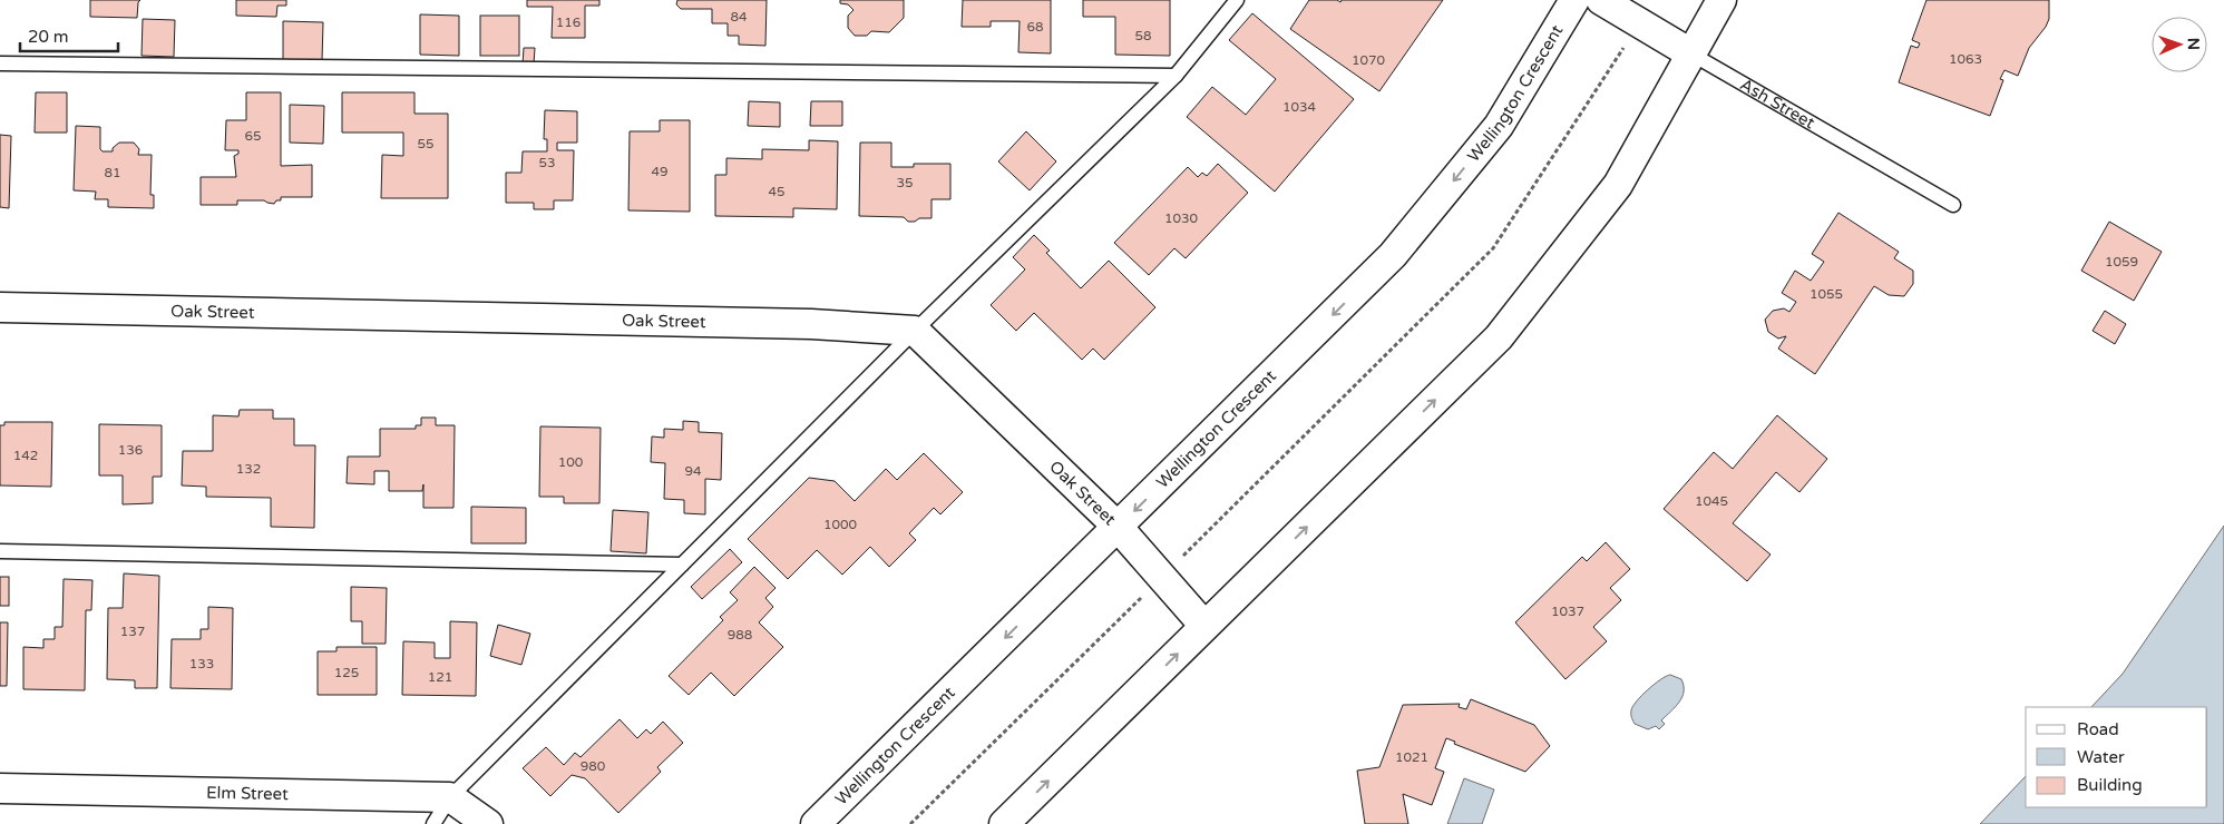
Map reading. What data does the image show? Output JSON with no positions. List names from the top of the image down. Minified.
{"streets":{"street":["Wellington Crescent","Ash Street","Oak Street","Elm Street"]},"crossings":[["Wellington Crescent","Oak Street"]],"house_numbers":["84","116","68","58","1063","1070","1034","65","55","53","49","81","35","45","1030","1059","1055","136","142","100","132","94","1045","1000","1037","137","988","133","125","121","1021","980"],"legend":["Road","Water","Building"],"scale_bar":"20 m","north":"right"}
